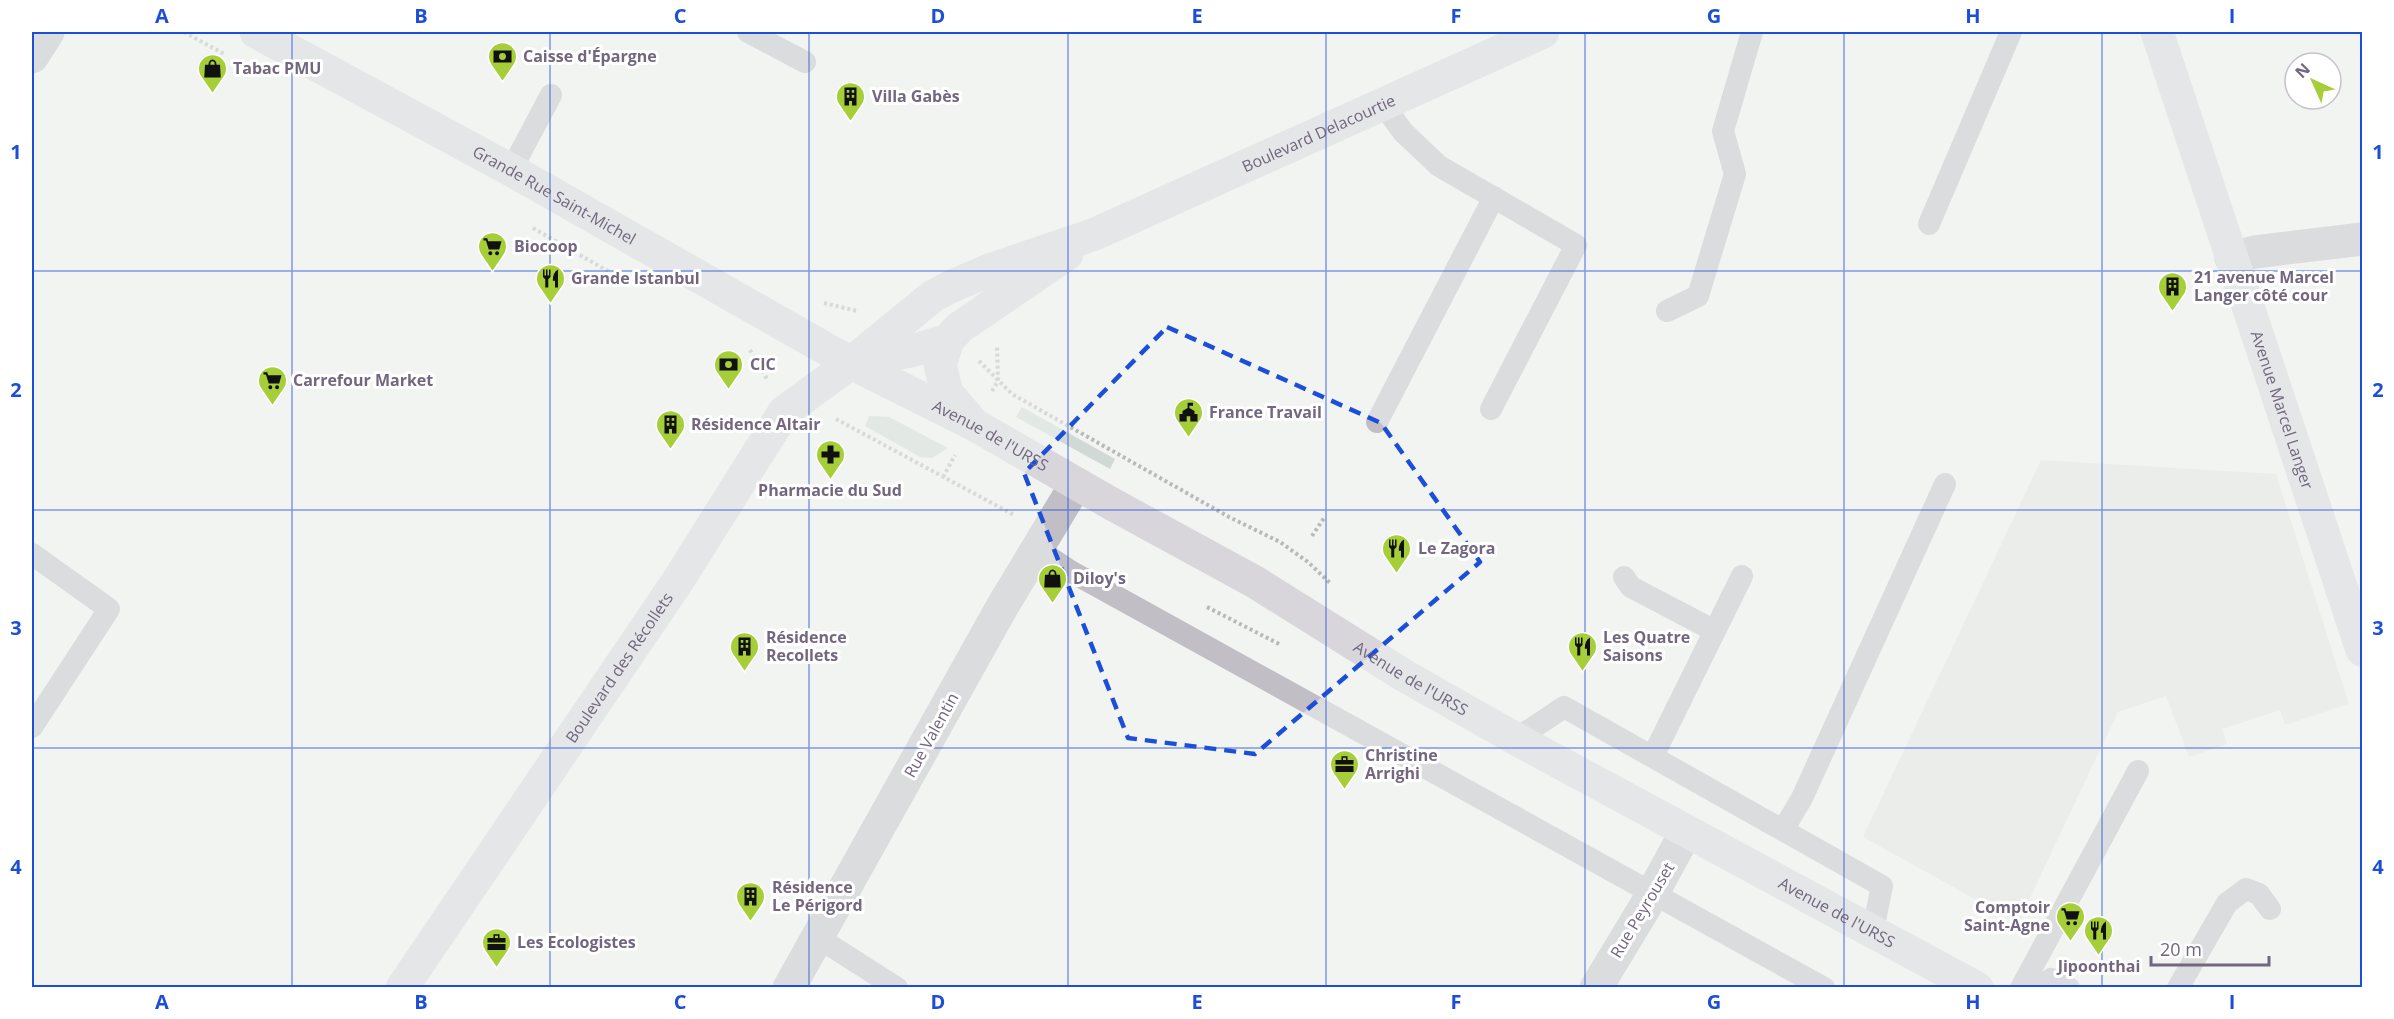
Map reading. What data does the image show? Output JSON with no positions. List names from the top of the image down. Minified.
{"streets":{"main road":["Boulevard Delacourtie","Grande Rue Saint-Michel","Avenue Marcel Langer","Avenue de l'URSS","Boulevard des Récollets"],"street":["Rue Valentin","Rue Peyrouset"]},"crossings":[["Boulevard Delacourtie","Grande Rue Saint-Michel"],["Boulevard Delacourtie","Avenue de l'URSS"],["Boulevard Delacourtie","Boulevard des Récollets"],["Grande Rue Saint-Michel","Avenue de l'URSS"],["Grande Rue Saint-Michel","Boulevard des Récollets"],["Avenue de l'URSS","Boulevard des Récollets"],["Avenue de l'URSS","Rue Valentin"],["Avenue de l'URSS","Rue Peyrouset"]],"places":{"bank":["Caisse d'Épargne","CIC"],"shop":["Tabac PMU","Diloy's"],"building":["Villa Gabès","21 avenue Marcel Langer côté cour","Résidence Altair","Résidence Recollets","Résidence Le Périgord"],"supermarket":["Biocoop","Carrefour Market","Comptoir Saint-Agne"],"restaurant":["Grande Istanbul","Le Zagora","Les Quatre Saisons","Jipoonthai"],"public building":["France Travail"],"pharmacy":["Pharmacie du Sud"],"office":["Christine Arrighi","Les Ecologistes"]},"scale_bar":"20 m","north":"top left","grid":{"columns":["A","B","C","D","E","F","G","H","I"],"rows":["1","2","3","4"]}}
